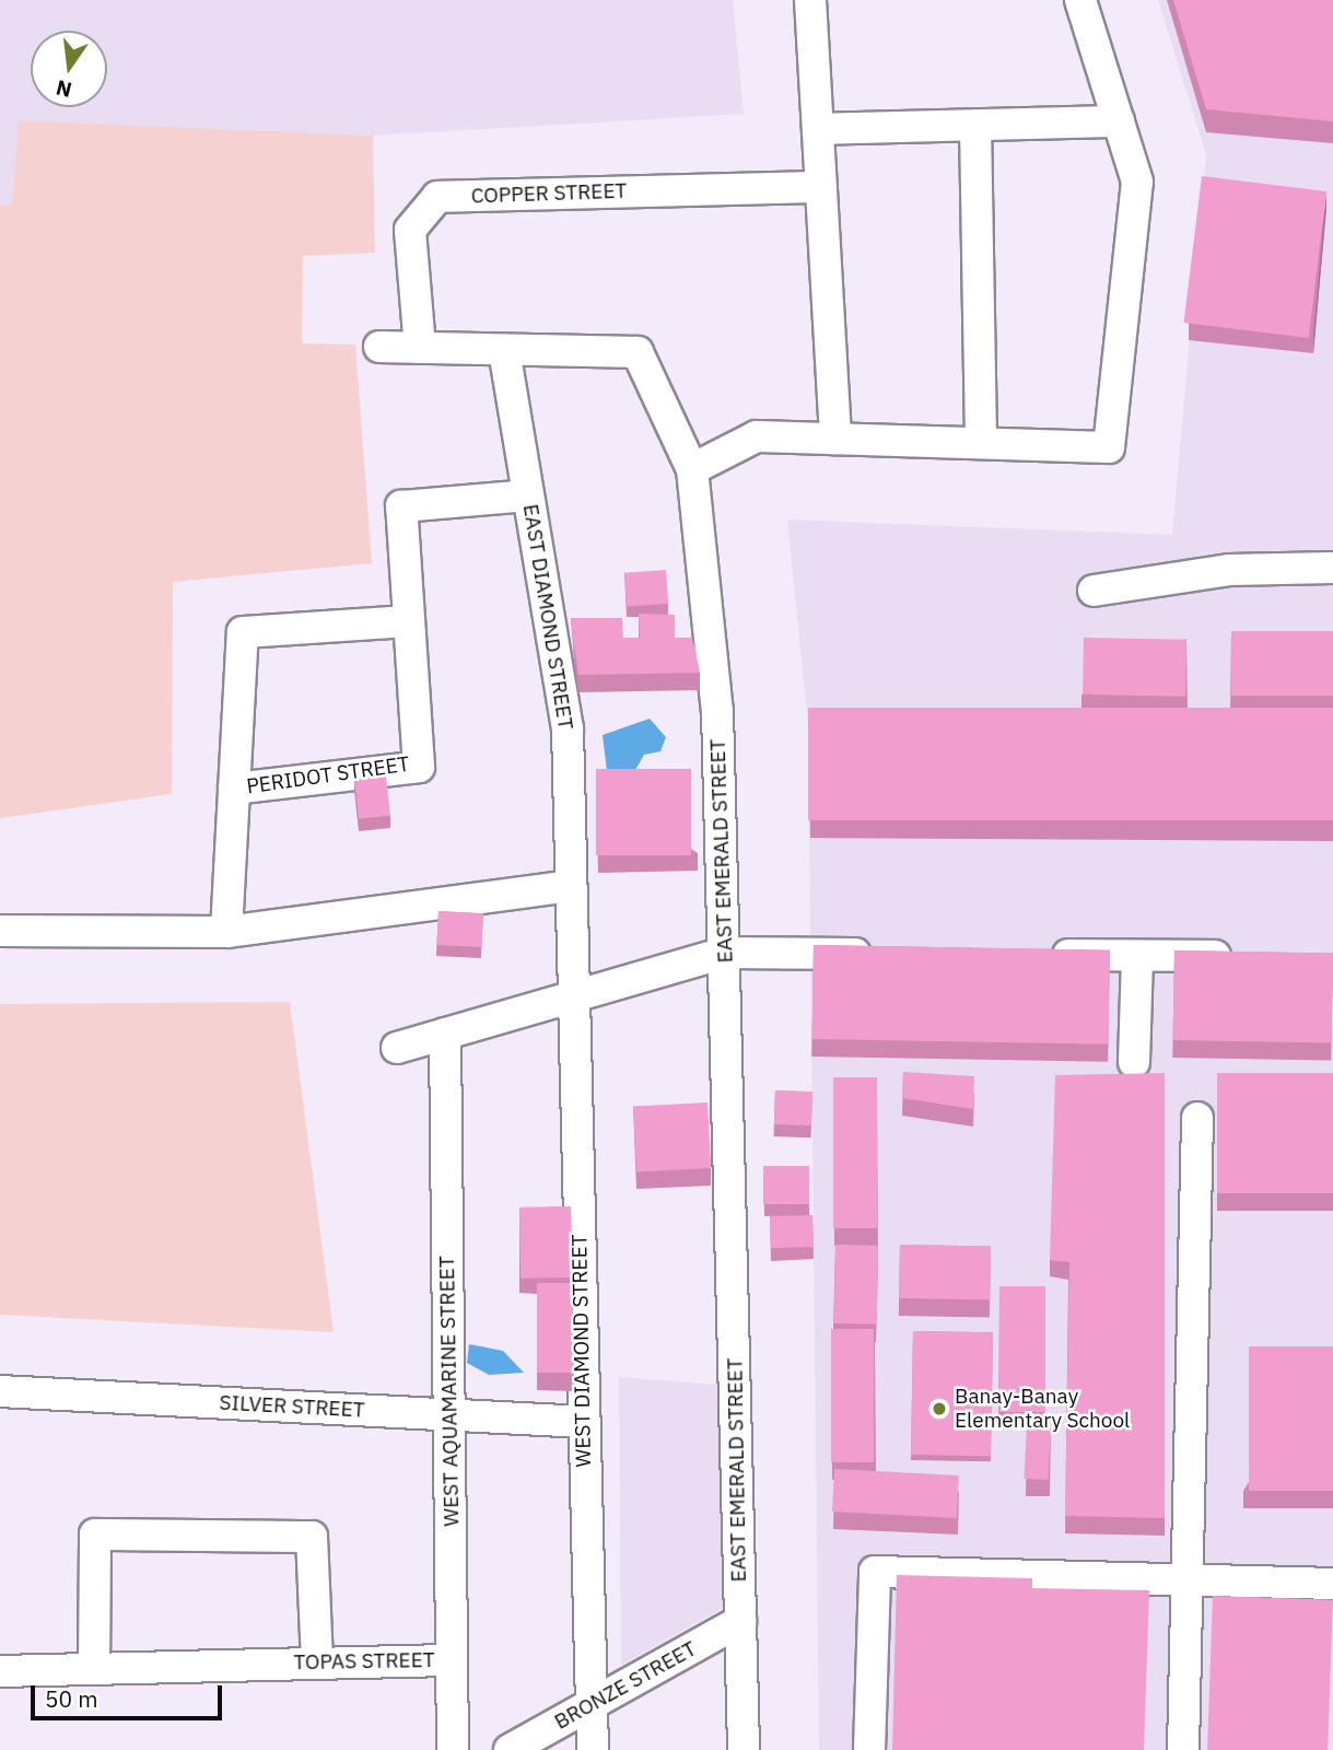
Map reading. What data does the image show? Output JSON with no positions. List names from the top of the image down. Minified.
{"streets":{"street":["COPPER STREET","EAST DIAMOND STREET","PERIDOT STREET","EAST EMERALD STREET","WEST DIAMOND STREET","WEST AQUAMARINE STREET","SILVER STREET","TOPAS STREET","BRONZE STREET"]},"crossings":[["COPPER STREET","EAST EMERALD STREET"],["EAST DIAMOND STREET","PERIDOT STREET"],["EAST DIAMOND STREET","EAST EMERALD STREET"],["EAST DIAMOND STREET","WEST DIAMOND STREET"],["EAST EMERALD STREET","BRONZE STREET"],["WEST DIAMOND STREET","SILVER STREET"],["WEST DIAMOND STREET","BRONZE STREET"],["WEST AQUAMARINE STREET","SILVER STREET"],["WEST AQUAMARINE STREET","TOPAS STREET"]],"places":["Banay-Banay Elementary School"],"scale_bar":"50 m","north":"bottom"}
